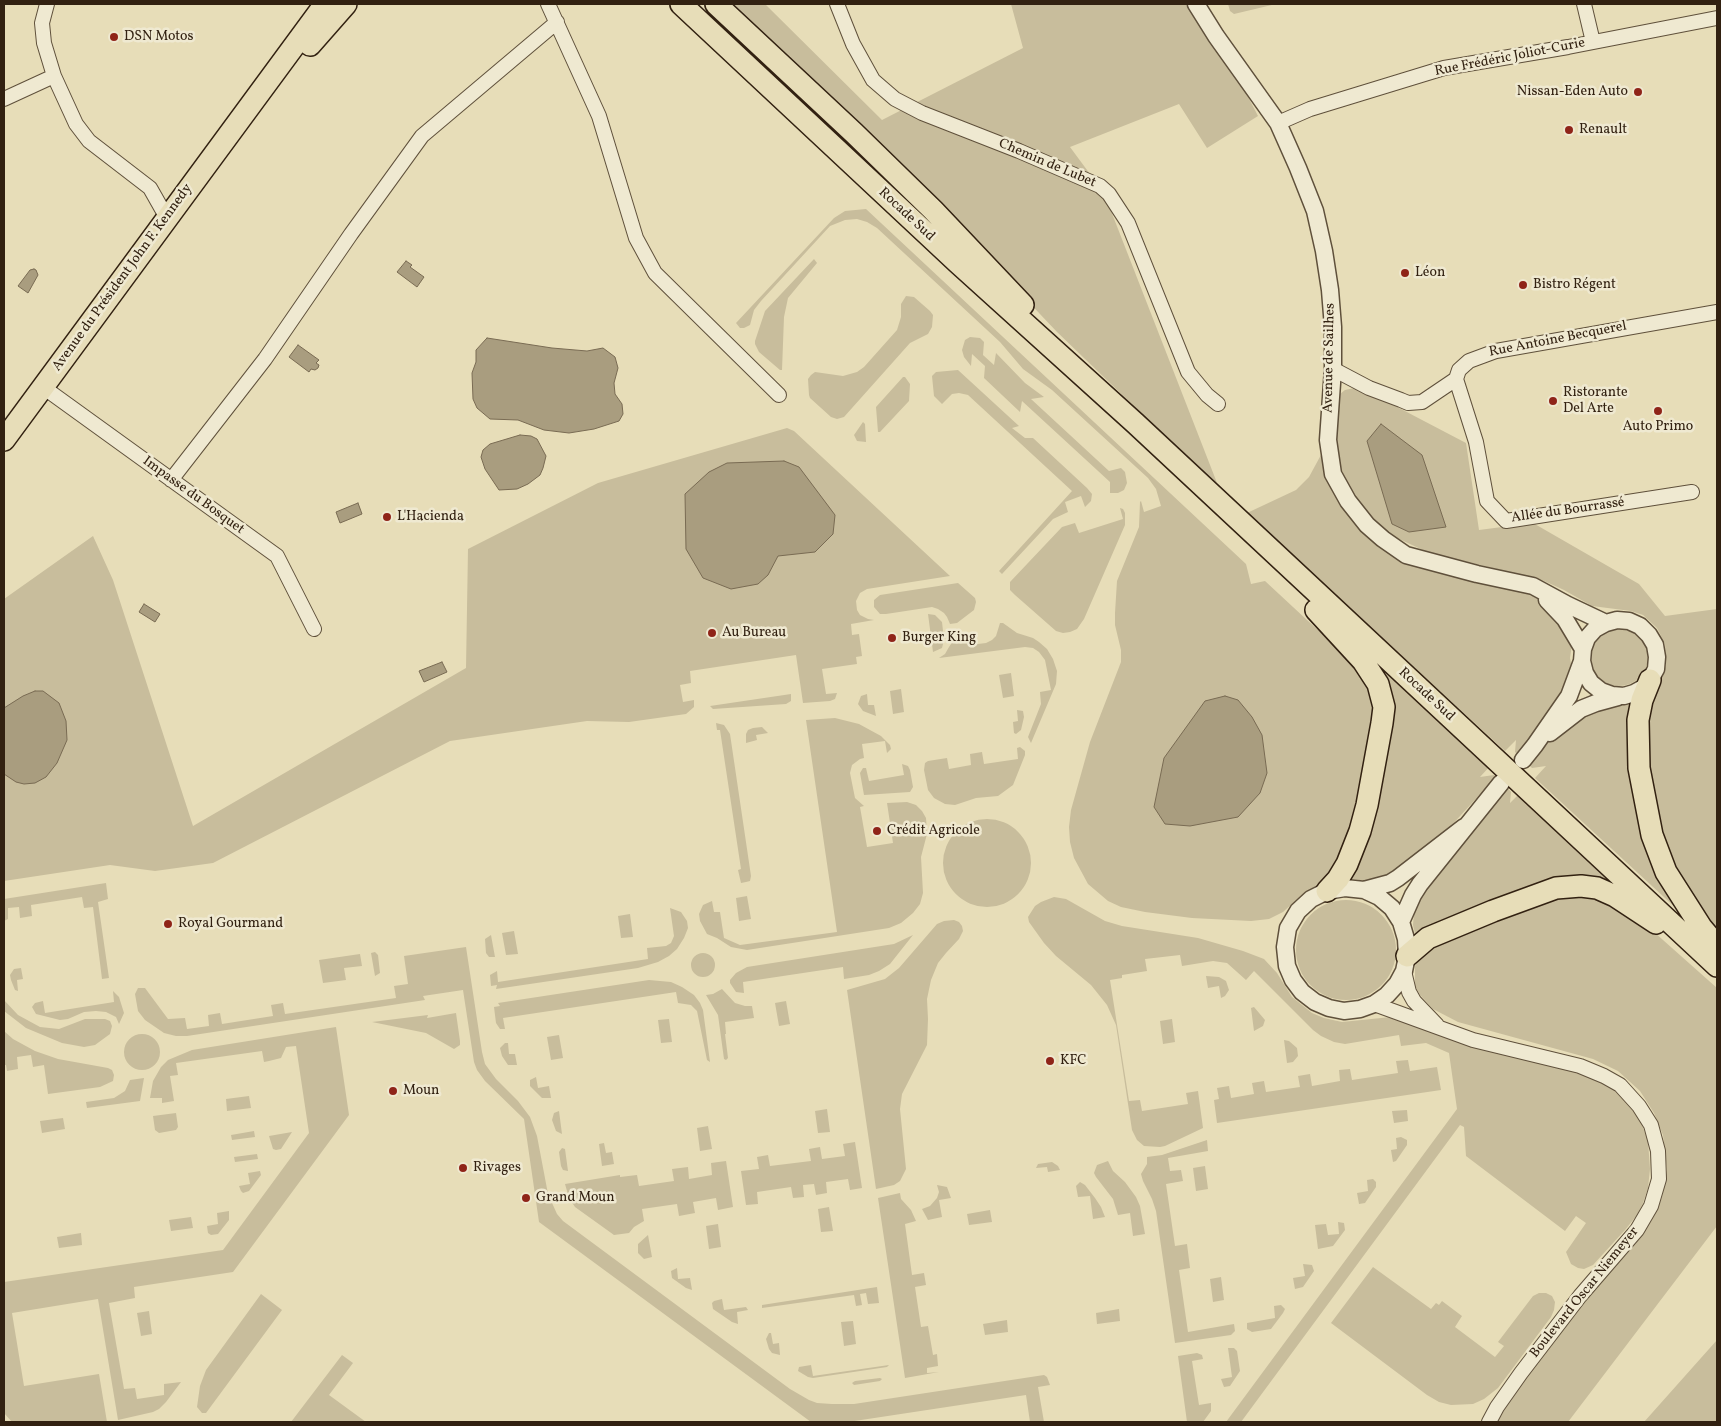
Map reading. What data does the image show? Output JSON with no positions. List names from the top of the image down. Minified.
{"streets":{"main road":["Rocade Sud","Avenue du Président John F. Kennedy"],"street":["Rue Frédéric Joliot-Curie","Chemin de Lubet","Rue Antoine Becquerel","Avenue de Sailhes","Impasse du Bosquet","Allée du Bourrassé","Boulevard Oscar Niemeyer"]},"crossings":[["Rue Frédéric Joliot-Curie","Avenue de Sailhes"],["Avenue du Président John F. Kennedy","Impasse du Bosquet"],["Rue Antoine Becquerel","Avenue de Sailhes"],["Rue Antoine Becquerel","Allée du Bourrassé"]],"places":["DSN Motos","Nissan-Eden Auto","Renault","Léon","Bistro Régent","Ristorante Del Arte","Auto Primo","L'Hacienda","Au Bureau","Burger King","Crédit Agricole","Royal Gourmand","KFC","Moun","Rivages","Grand Moun"]}
